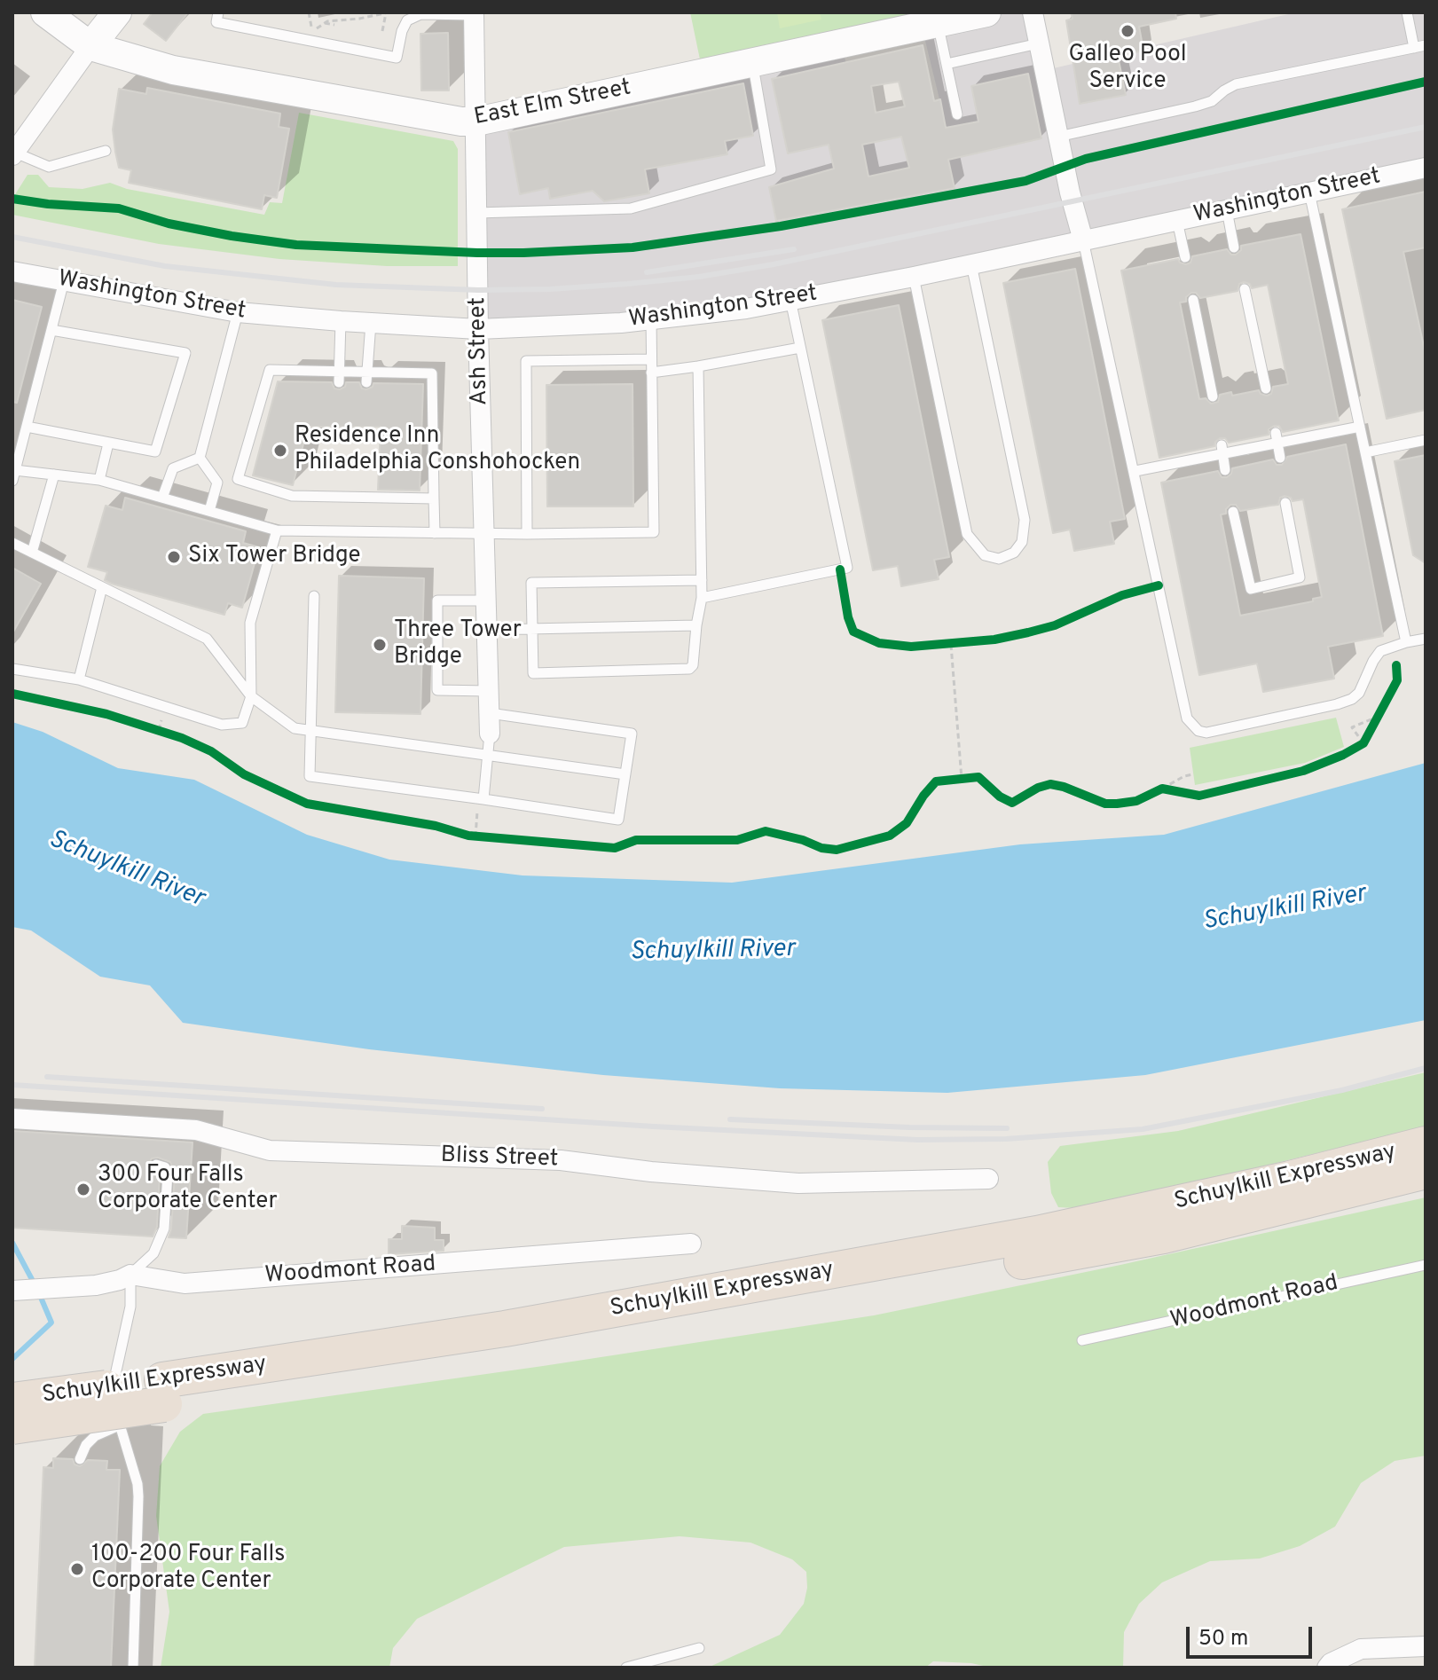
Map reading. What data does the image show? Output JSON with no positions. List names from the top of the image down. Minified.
{"streets":{"highway":["Schuylkill Expressway"],"main road":["East Elm Street"],"street":["Washington Street","Ash Street","Bliss Street","Woodmont Road"]},"crossings":[["East Elm Street","Ash Street"],["Washington Street","Ash Street"]],"water":["Schuylkill River"],"places":["Galleo Pool Service","Residence Inn Philadelphia Conshohocken","Six Tower Bridge","Three Tower Bridge","300 Four Falls Corporate Center","100-200 Four Falls Corporate Center"],"scale_bar":"50 m"}
